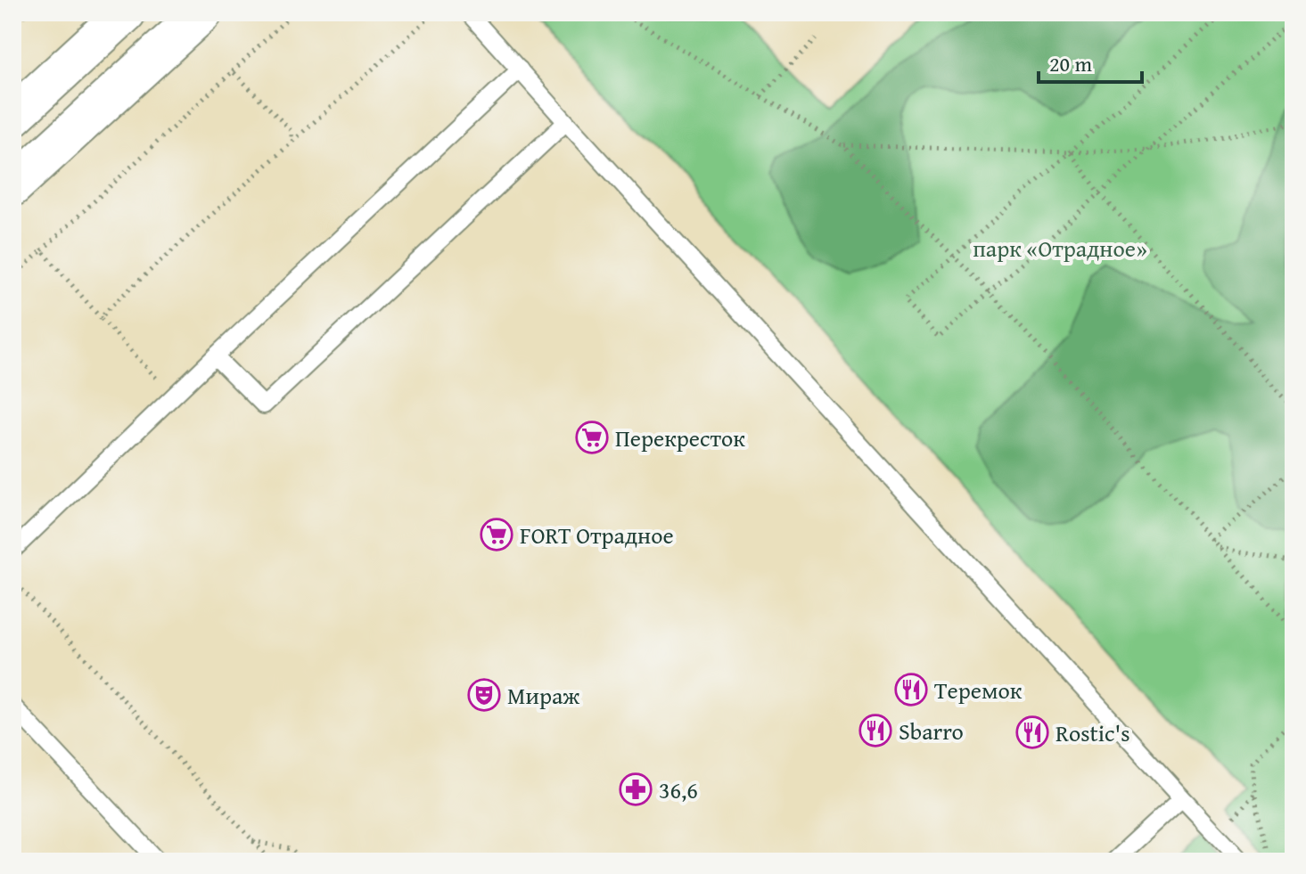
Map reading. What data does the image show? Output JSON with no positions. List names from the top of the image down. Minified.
{"parks":["парк «Отрадное»"],"places":{"supermarket":["Перекресток","FORT Отрадное"],"restaurant":["Теремок","Sbarro","Rostic's"],"theatre":["Мираж"],"pharmacy":["36,6"]},"scale_bar":"20 m"}
